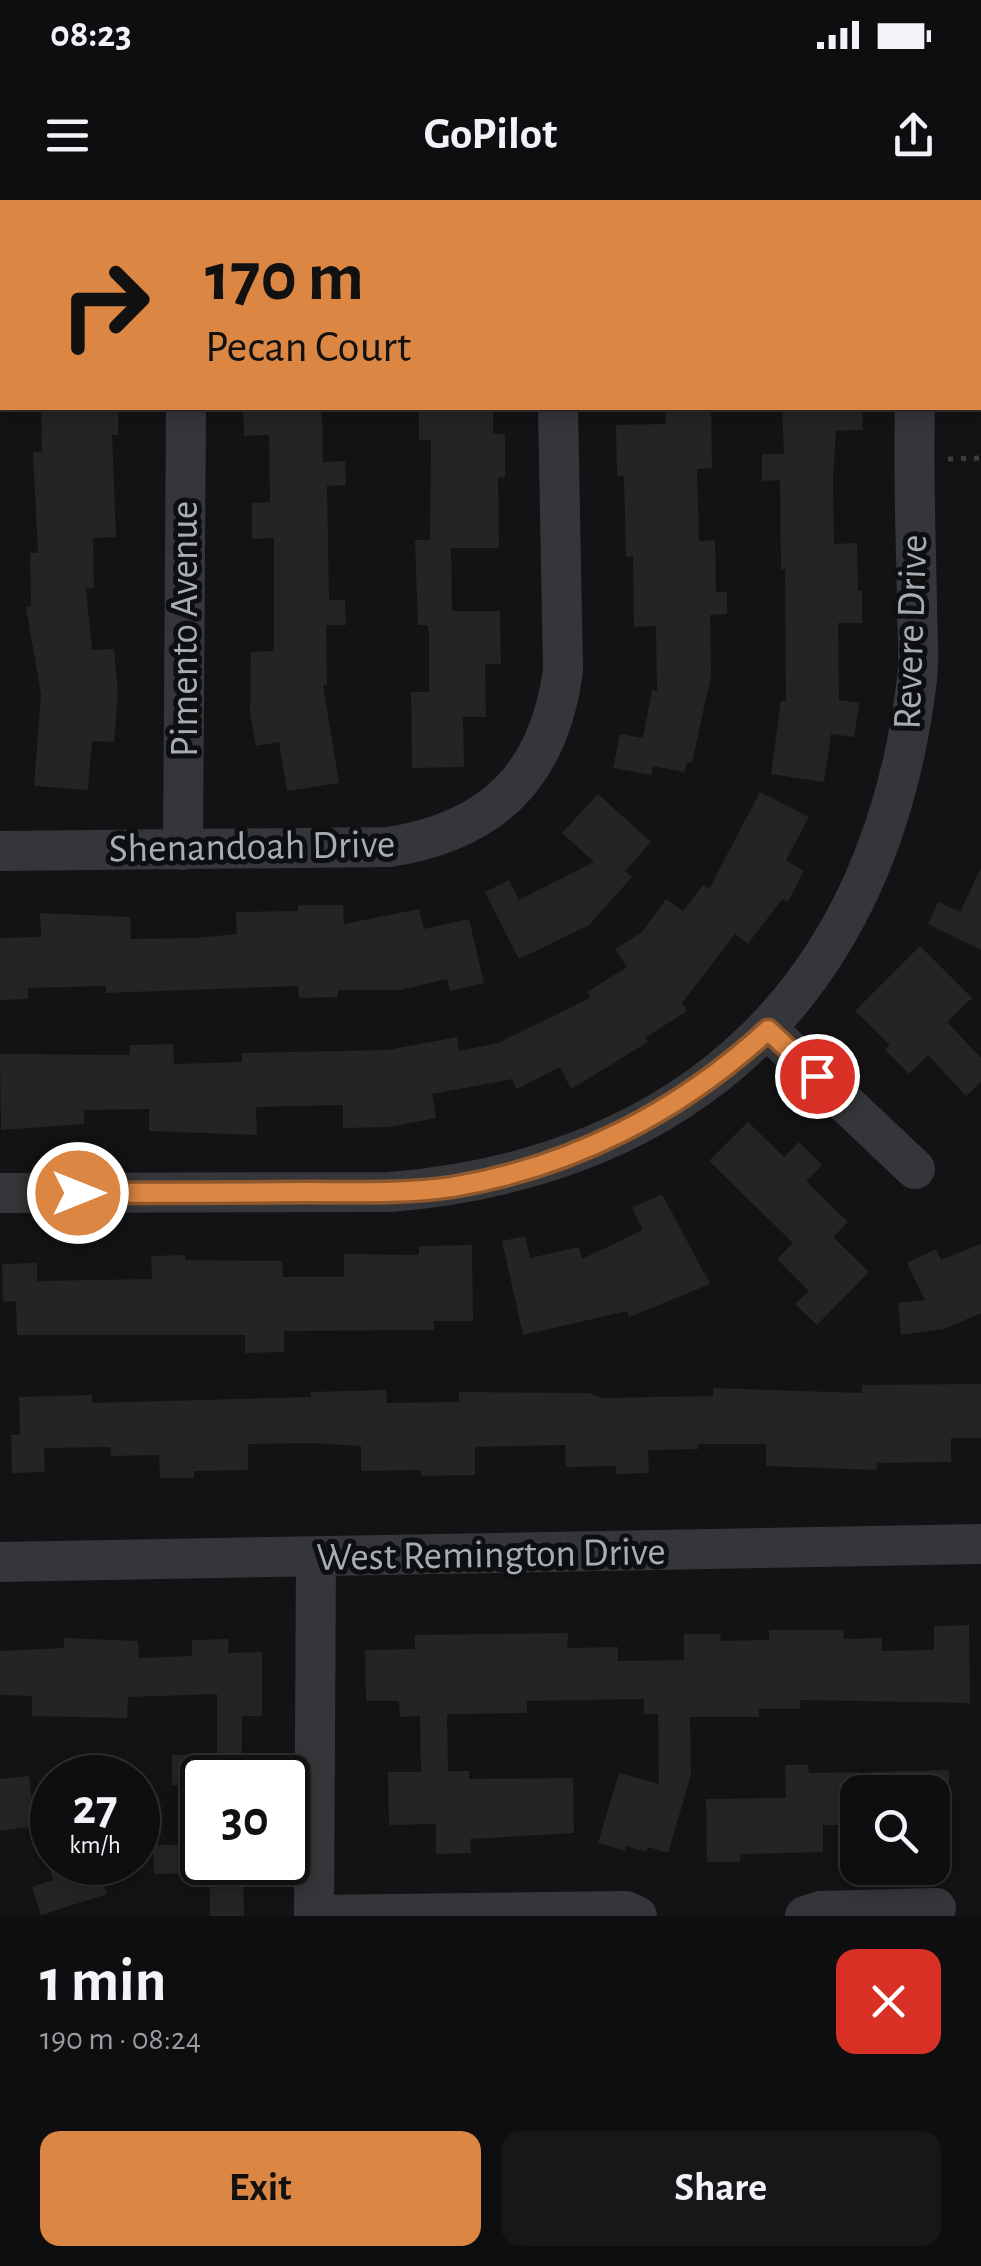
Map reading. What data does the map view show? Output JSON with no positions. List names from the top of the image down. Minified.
{"streets":{"street":["Pimento Avenue","Revere Drive","Shenandoah Drive","West Remington Drive"]},"crossings":[["Pimento Avenue","Shenandoah Drive"]],"page":{"status":"08:23","header":"GoPilot","turn":["170 m","Pecan Court"],"speed":"27 km/h","limit":"30","heading":["1 min","190 m · 08:24"],"buttons":["Exit","Share"]}}
